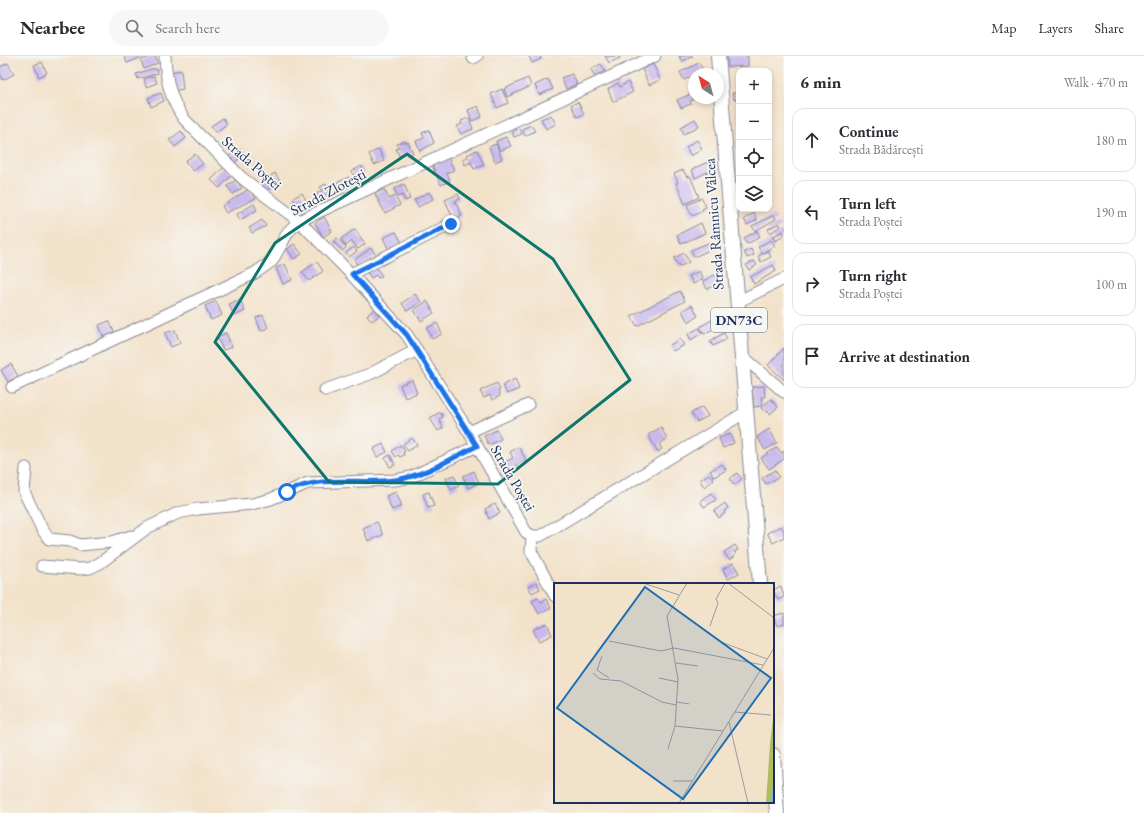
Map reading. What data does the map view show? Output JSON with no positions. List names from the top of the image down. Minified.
{"streets":{"main road":["Strada Râmnicu Vâlcea","DN73C"],"street":["Strada Poștei","Strada Zlotești"]},"crossings":[["Strada Poștei","Strada Zlotești"]],"north":"top left","page":{"header":"Nearbee","search":"Search here","nav":["Map","Layers","Share"],"heading":["6 min","Walk · 470 m"],"map_buttons":["+","−"],"list":[["Continue","Strada Bădărcești","180 m"],["Turn left","Strada Poștei","190 m"],["Turn right","Strada Poștei","100 m"],"Arrive at destination"]}}
